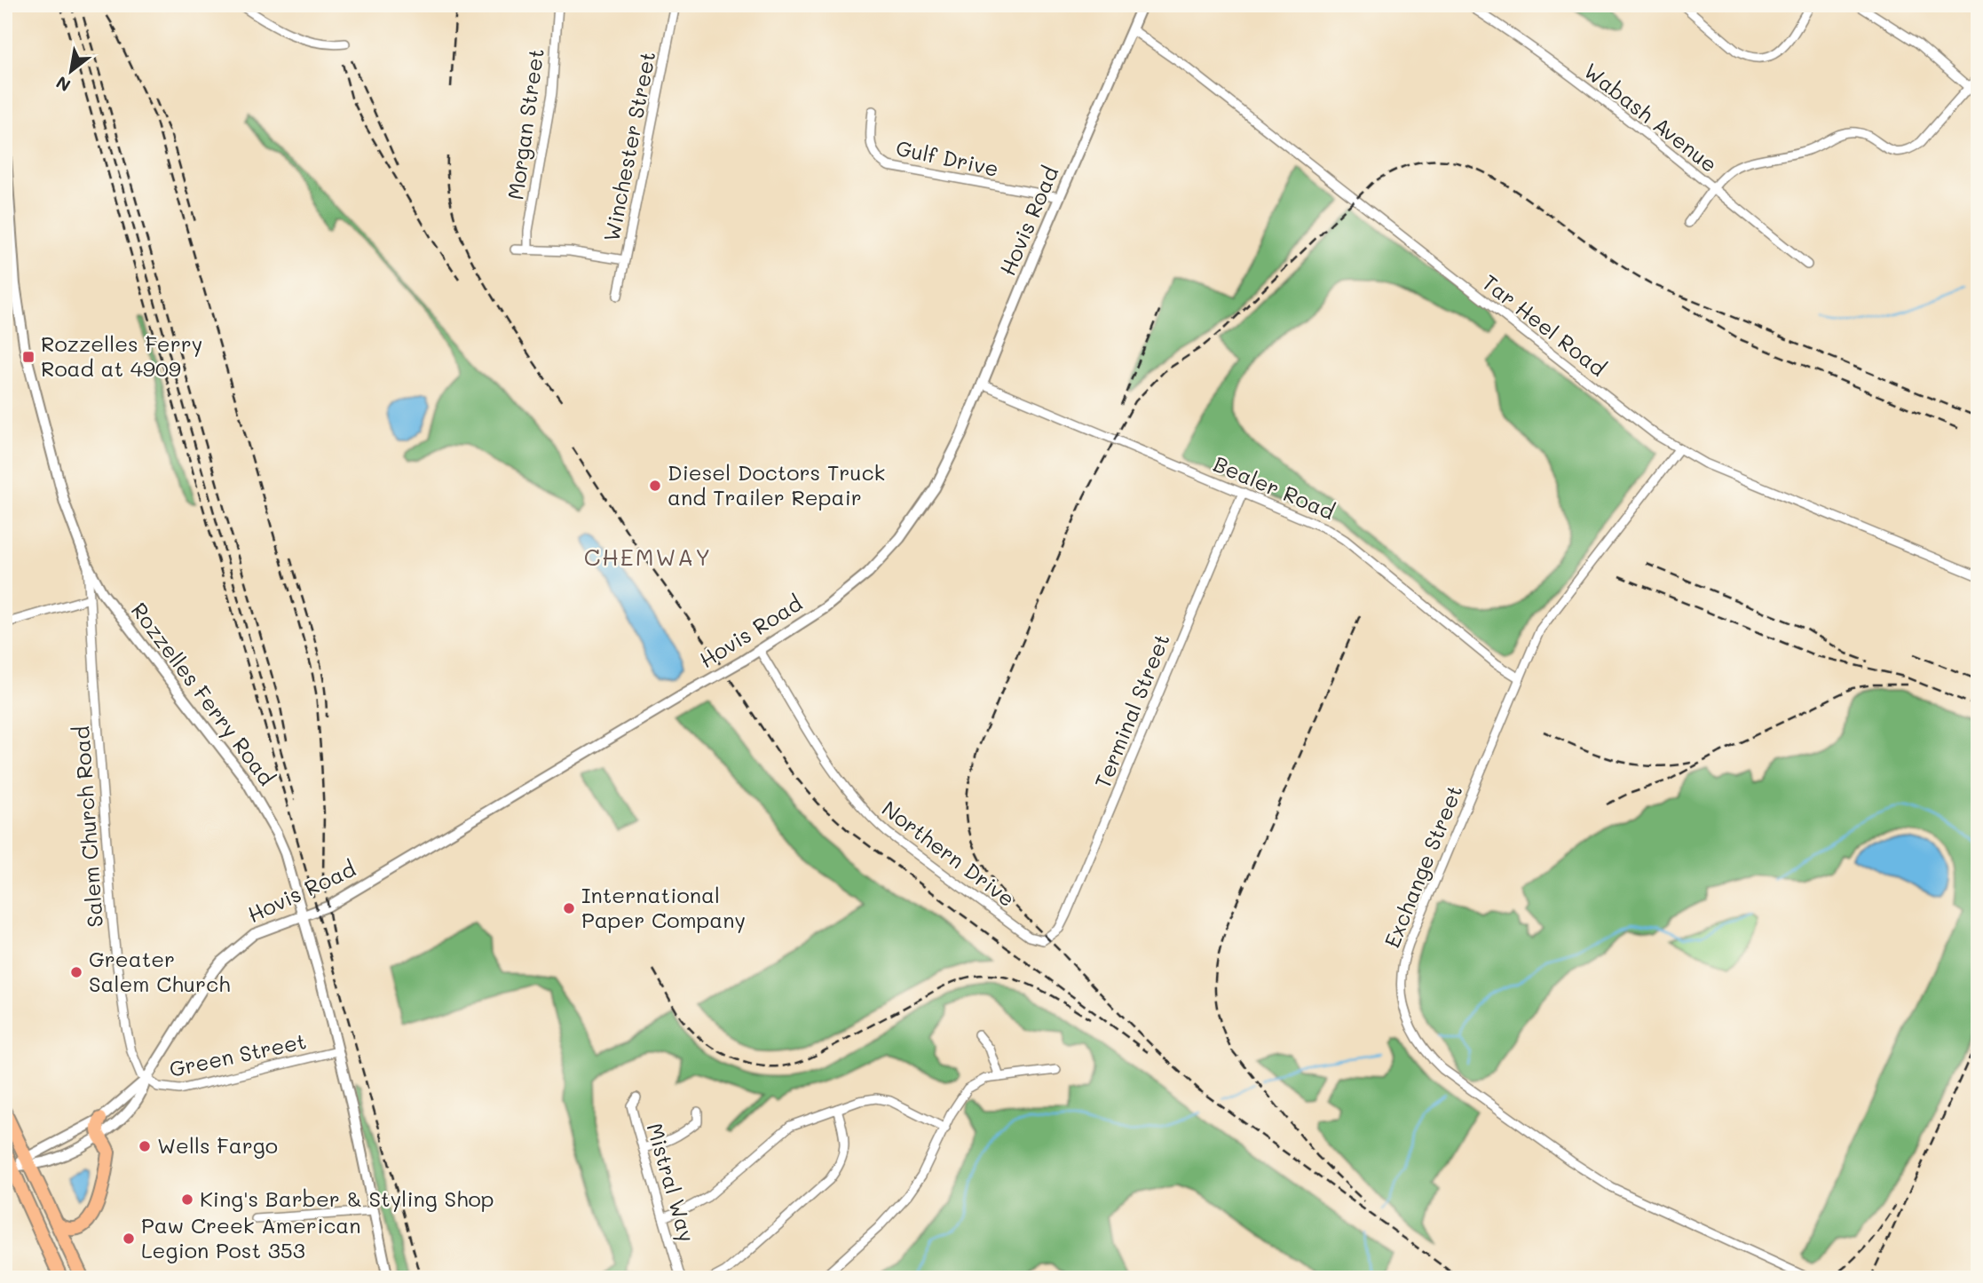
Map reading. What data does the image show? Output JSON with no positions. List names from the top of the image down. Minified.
{"streets":{"street":["Wabash Avenue","Morgan Street","Winchester Street","Gulf Drive","Hovis Road","Tar Heel Road","Bealer Road","Rozzelles Ferry Road","Terminal Street","Salem Church Road","Northern Drive","Exchange Street","Green Street","Mistral Way"]},"crossings":[["Gulf Drive","Hovis Road"],["Hovis Road","Tar Heel Road"],["Hovis Road","Bealer Road"],["Hovis Road","Rozzelles Ferry Road"],["Hovis Road","Salem Church Road"],["Hovis Road","Northern Drive"],["Hovis Road","Green Street"],["Tar Heel Road","Exchange Street"],["Bealer Road","Terminal Street"],["Bealer Road","Exchange Street"],["Rozzelles Ferry Road","Salem Church Road"],["Rozzelles Ferry Road","Green Street"],["Terminal Street","Northern Drive"],["Salem Church Road","Green Street"]],"districts":["CHEMWAY"],"places":{"transit":["Rozzelles Ferry Road at 4909"],"other":["Diesel Doctors Truck and Trailer Repair","International Paper Company","Greater Salem Church","Wells Fargo","King's Barber & Styling Shop","Paw Creek American Legion Post 353"]},"north":"bottom left"}
